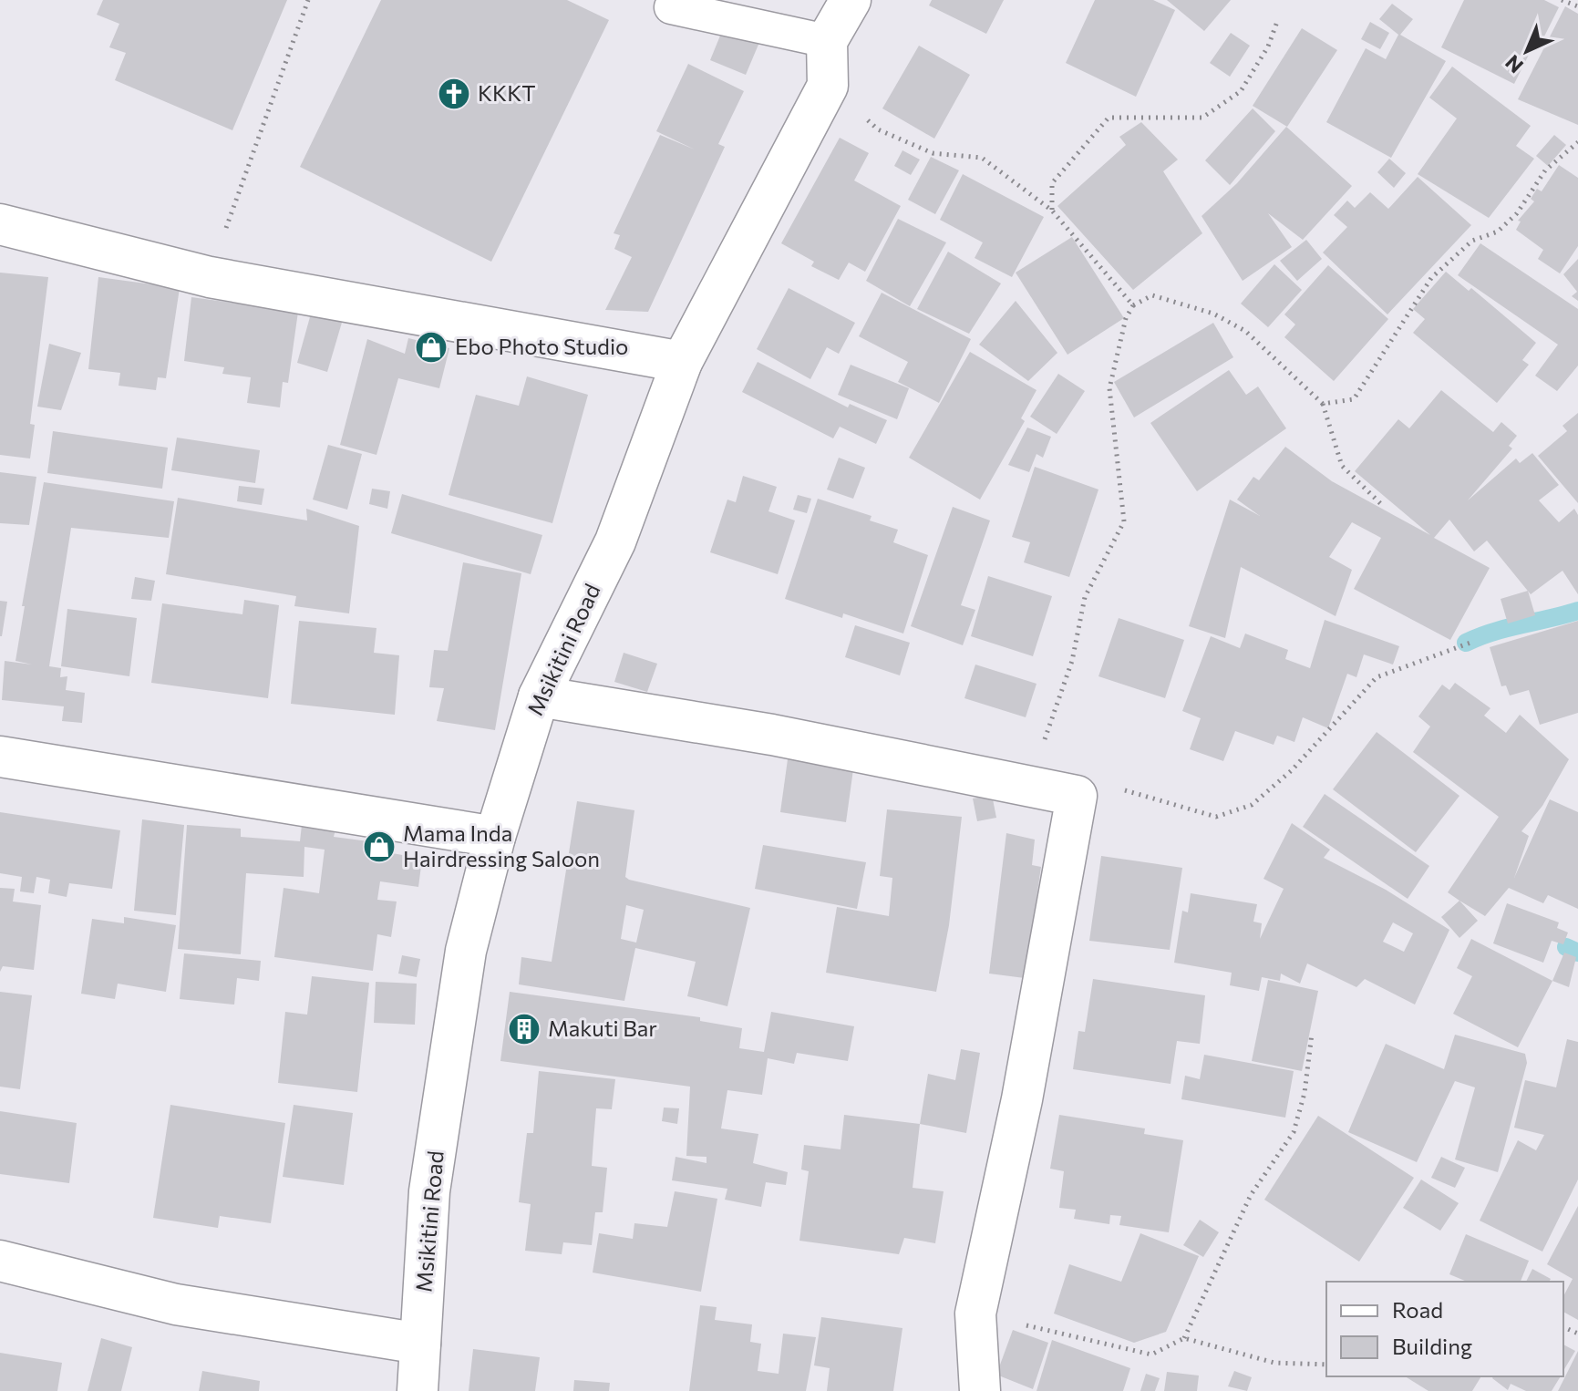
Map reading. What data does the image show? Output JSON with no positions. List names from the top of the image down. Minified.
{"streets":{"street":["Msikitini Road"]},"places":{"church":["KKKT"],"shop":["Ebo Photo Studio","Mama Inda Hairdressing Saloon"],"building":["Makuti Bar"]},"legend":["Road","Building"],"north":"bottom left"}
